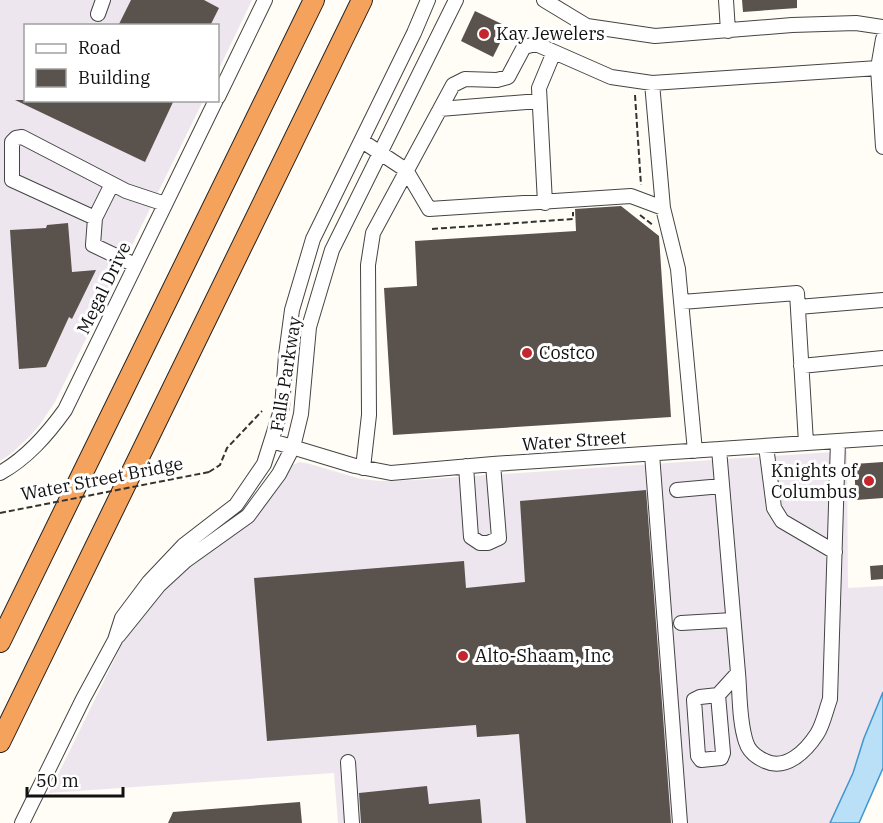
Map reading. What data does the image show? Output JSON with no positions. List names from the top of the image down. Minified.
{"streets":{"street":["Megal Drive","Falls Parkway","Water Street"],"path":["Water Street Bridge"]},"crossings":[["Falls Parkway","Water Street"]],"places":["Kay Jewelers","Costco","Knights of Columbus","Alto-Shaam, Inc"],"legend":["Road","Building"],"scale_bar":"50 m"}
